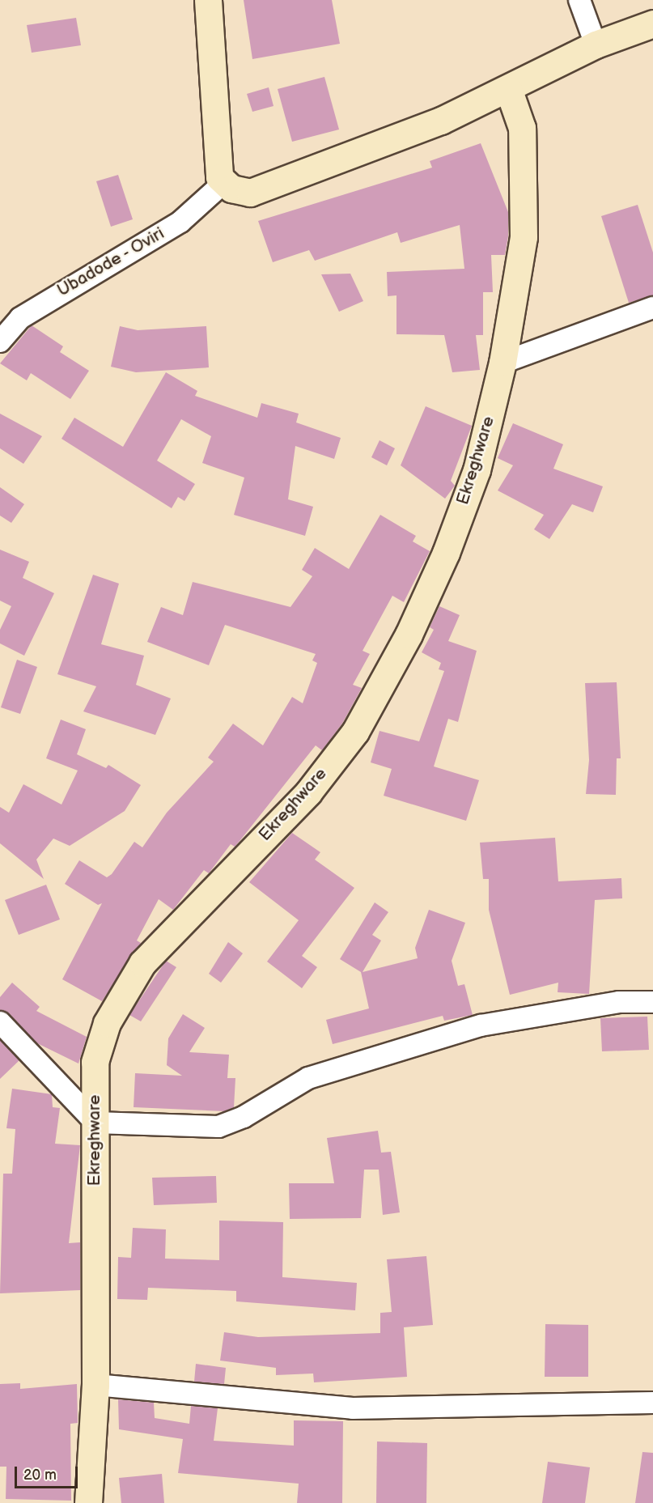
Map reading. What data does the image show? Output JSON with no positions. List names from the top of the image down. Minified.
{"streets":{"street":["Ubadode - Oviri","Ekreghware"]},"scale_bar":"20 m"}
